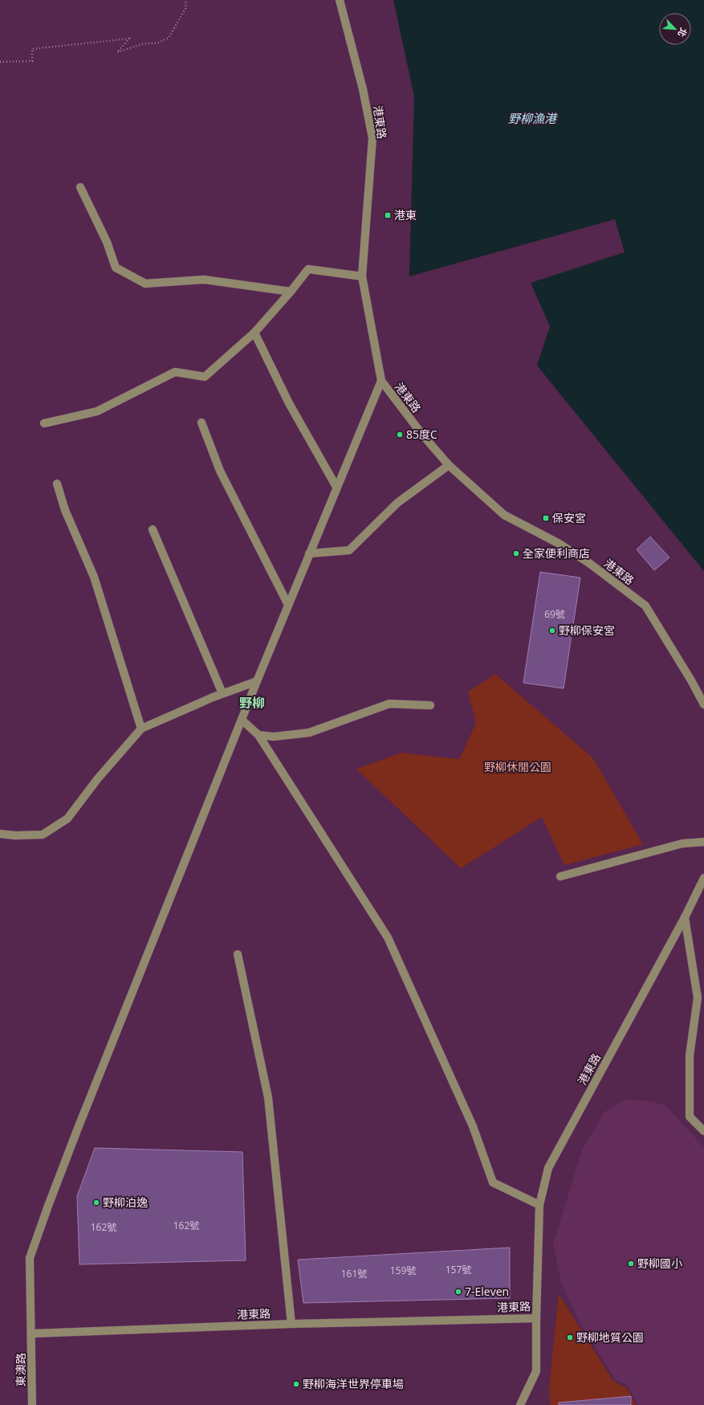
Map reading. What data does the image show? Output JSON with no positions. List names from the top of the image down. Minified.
{"streets":{"street":["港東路","東澳路"]},"crossings":[["港東路","東澳路"]],"districts":["野柳"],"water":["野柳漁港"],"parks":["野柳休閒公園"],"places":{"transit":["港東","保安宮"],"other":["85度C","全家便利商店","野柳保安宮","野柳泊逸","野柳國小","7-Eleven","野柳地質公園","野柳海洋世界停車場"]},"house_numbers":["69號","162號","162號","157號","159號","161號"],"north":"bottom right"}
